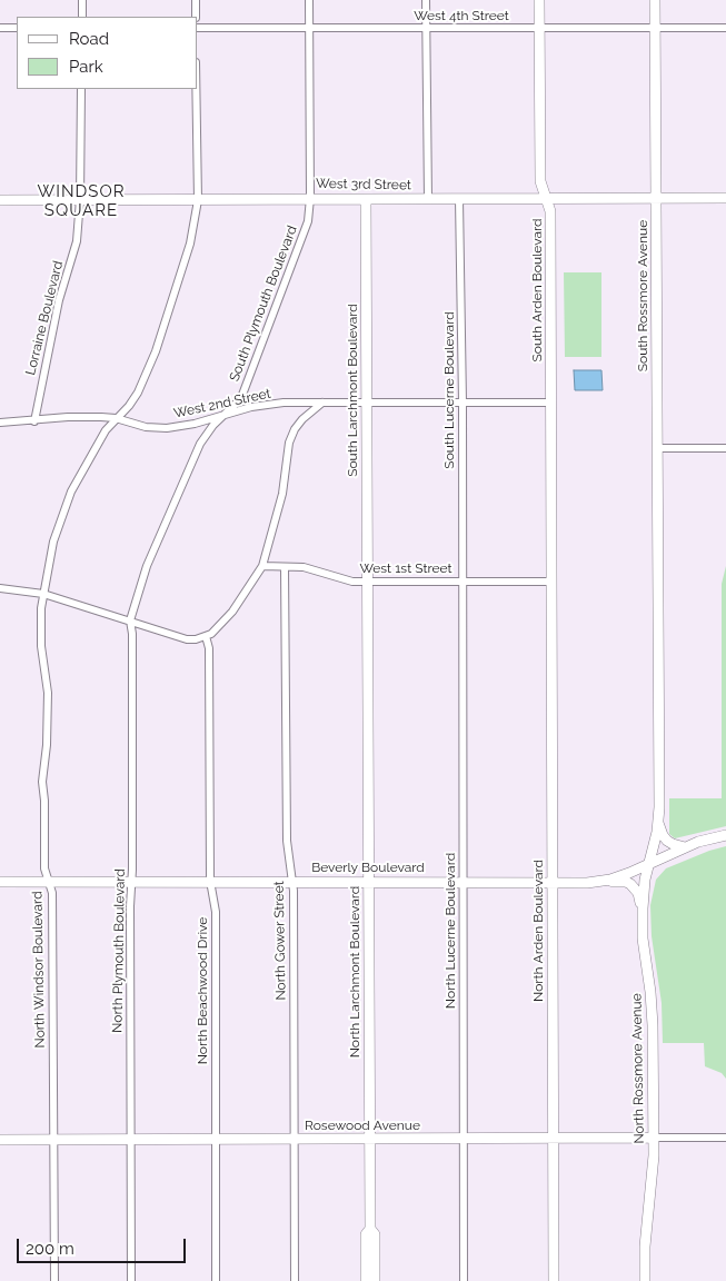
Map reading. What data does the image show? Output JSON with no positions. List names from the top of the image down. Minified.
{"streets":{"street":["West 4th Street","West 3rd Street","South Arden Boulevard","South Rossmore Avenue","South Plymouth Boulevard","Lorraine Boulevard","South Larchmont Boulevard","South Lucerne Boulevard","West 2nd Street","West 1st Street","Beverly Boulevard","North Lucerne Boulevard","North Arden Boulevard","North Gower Street","North Plymouth Boulevard","North Windsor Boulevard","North Larchmont Boulevard","North Beachwood Drive","North Rossmore Avenue","Rosewood Avenue"]},"crossings":[["West 4th Street","South Arden Boulevard"],["West 4th Street","South Rossmore Avenue"],["West 4th Street","South Plymouth Boulevard"],["West 3rd Street","South Arden Boulevard"],["West 3rd Street","South Rossmore Avenue"],["West 3rd Street","South Plymouth Boulevard"],["West 3rd Street","Lorraine Boulevard"],["West 3rd Street","South Larchmont Boulevard"],["West 3rd Street","South Lucerne Boulevard"],["West 3rd Street","North Windsor Boulevard"],["South Arden Boulevard","West 2nd Street"],["South Arden Boulevard","West 1st Street"],["South Arden Boulevard","North Arden Boulevard"],["South Rossmore Avenue","North Rossmore Avenue"],["South Plymouth Boulevard","West 2nd Street"],["South Plymouth Boulevard","North Plymouth Boulevard"],["Lorraine Boulevard","West 2nd Street"],["South Larchmont Boulevard","West 2nd Street"],["South Larchmont Boulevard","West 1st Street"],["South Larchmont Boulevard","North Larchmont Boulevard"],["South Lucerne Boulevard","West 2nd Street"],["South Lucerne Boulevard","West 1st Street"],["South Lucerne Boulevard","North Lucerne Boulevard"],["West 2nd Street","North Windsor Boulevard"],["West 1st Street","North Lucerne Boulevard"],["West 1st Street","North Arden Boulevard"],["West 1st Street","North Gower Street"],["West 1st Street","North Larchmont Boulevard"],["Beverly Boulevard","North Lucerne Boulevard"],["Beverly Boulevard","North Arden Boulevard"],["Beverly Boulevard","North Gower Street"],["Beverly Boulevard","North Plymouth Boulevard"],["Beverly Boulevard","North Windsor Boulevard"],["Beverly Boulevard","North Larchmont Boulevard"],["Beverly Boulevard","North Beachwood Drive"],["Beverly Boulevard","North Rossmore Avenue"],["North Lucerne Boulevard","Rosewood Avenue"],["North Arden Boulevard","Rosewood Avenue"],["North Gower Street","Rosewood Avenue"],["North Plymouth Boulevard","Rosewood Avenue"],["North Windsor Boulevard","Rosewood Avenue"],["North Larchmont Boulevard","Rosewood Avenue"],["North Beachwood Drive","Rosewood Avenue"],["North Rossmore Avenue","Rosewood Avenue"]],"districts":["WINDSOR SQUARE"],"legend":["Road","Park"],"scale_bar":"200 m"}
